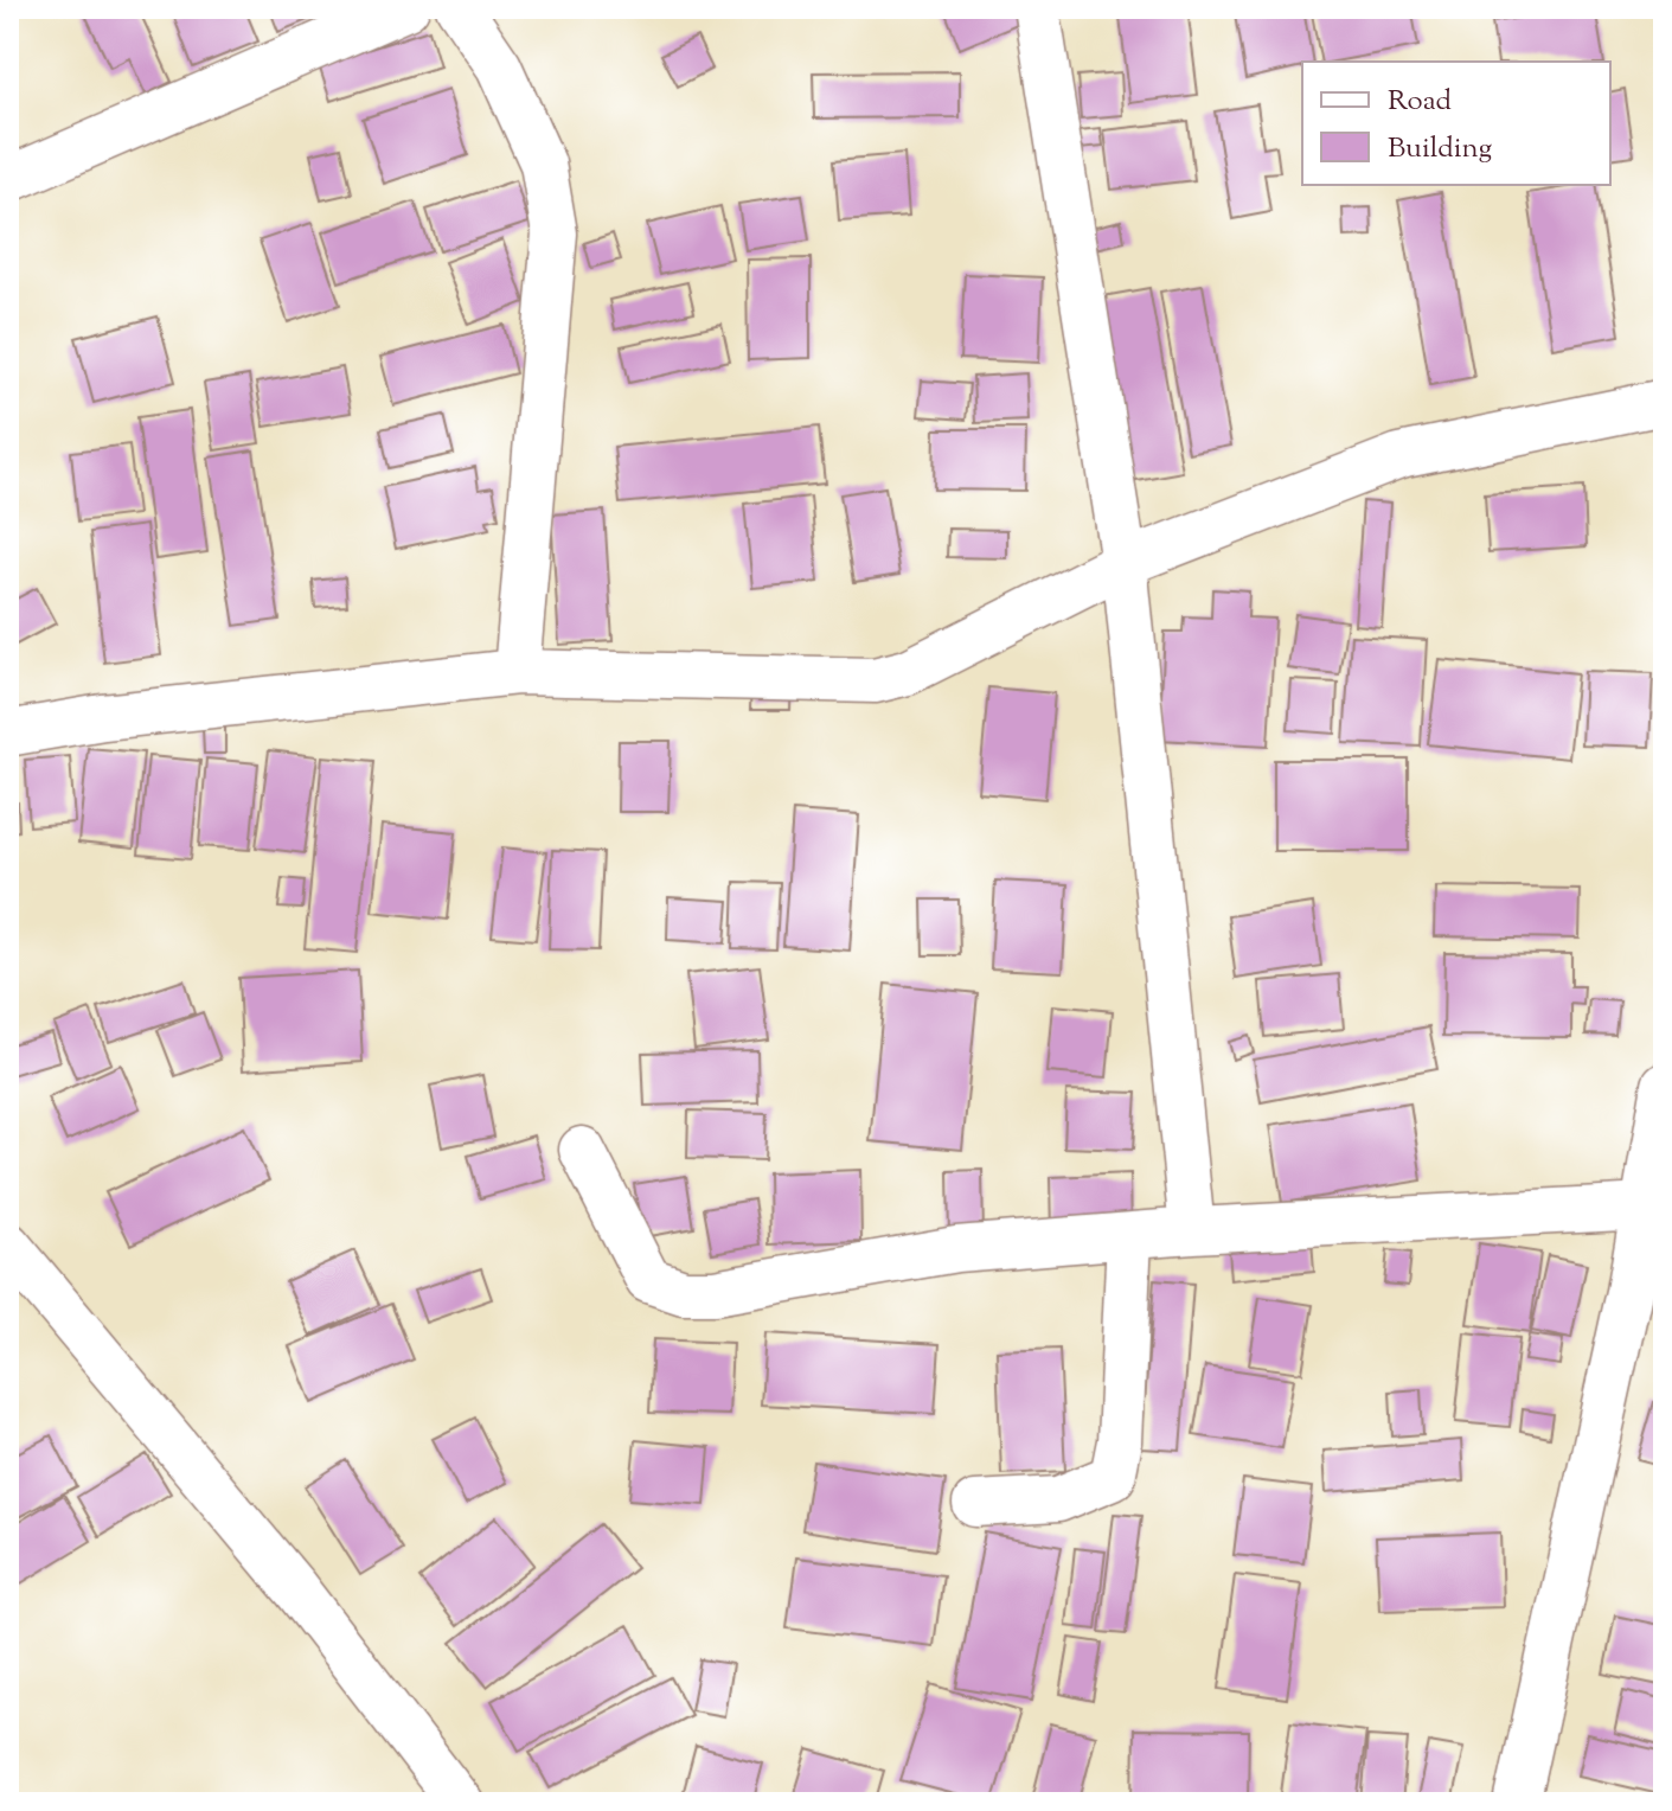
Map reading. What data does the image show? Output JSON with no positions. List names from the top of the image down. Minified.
{"legend":["Road","Building"]}
